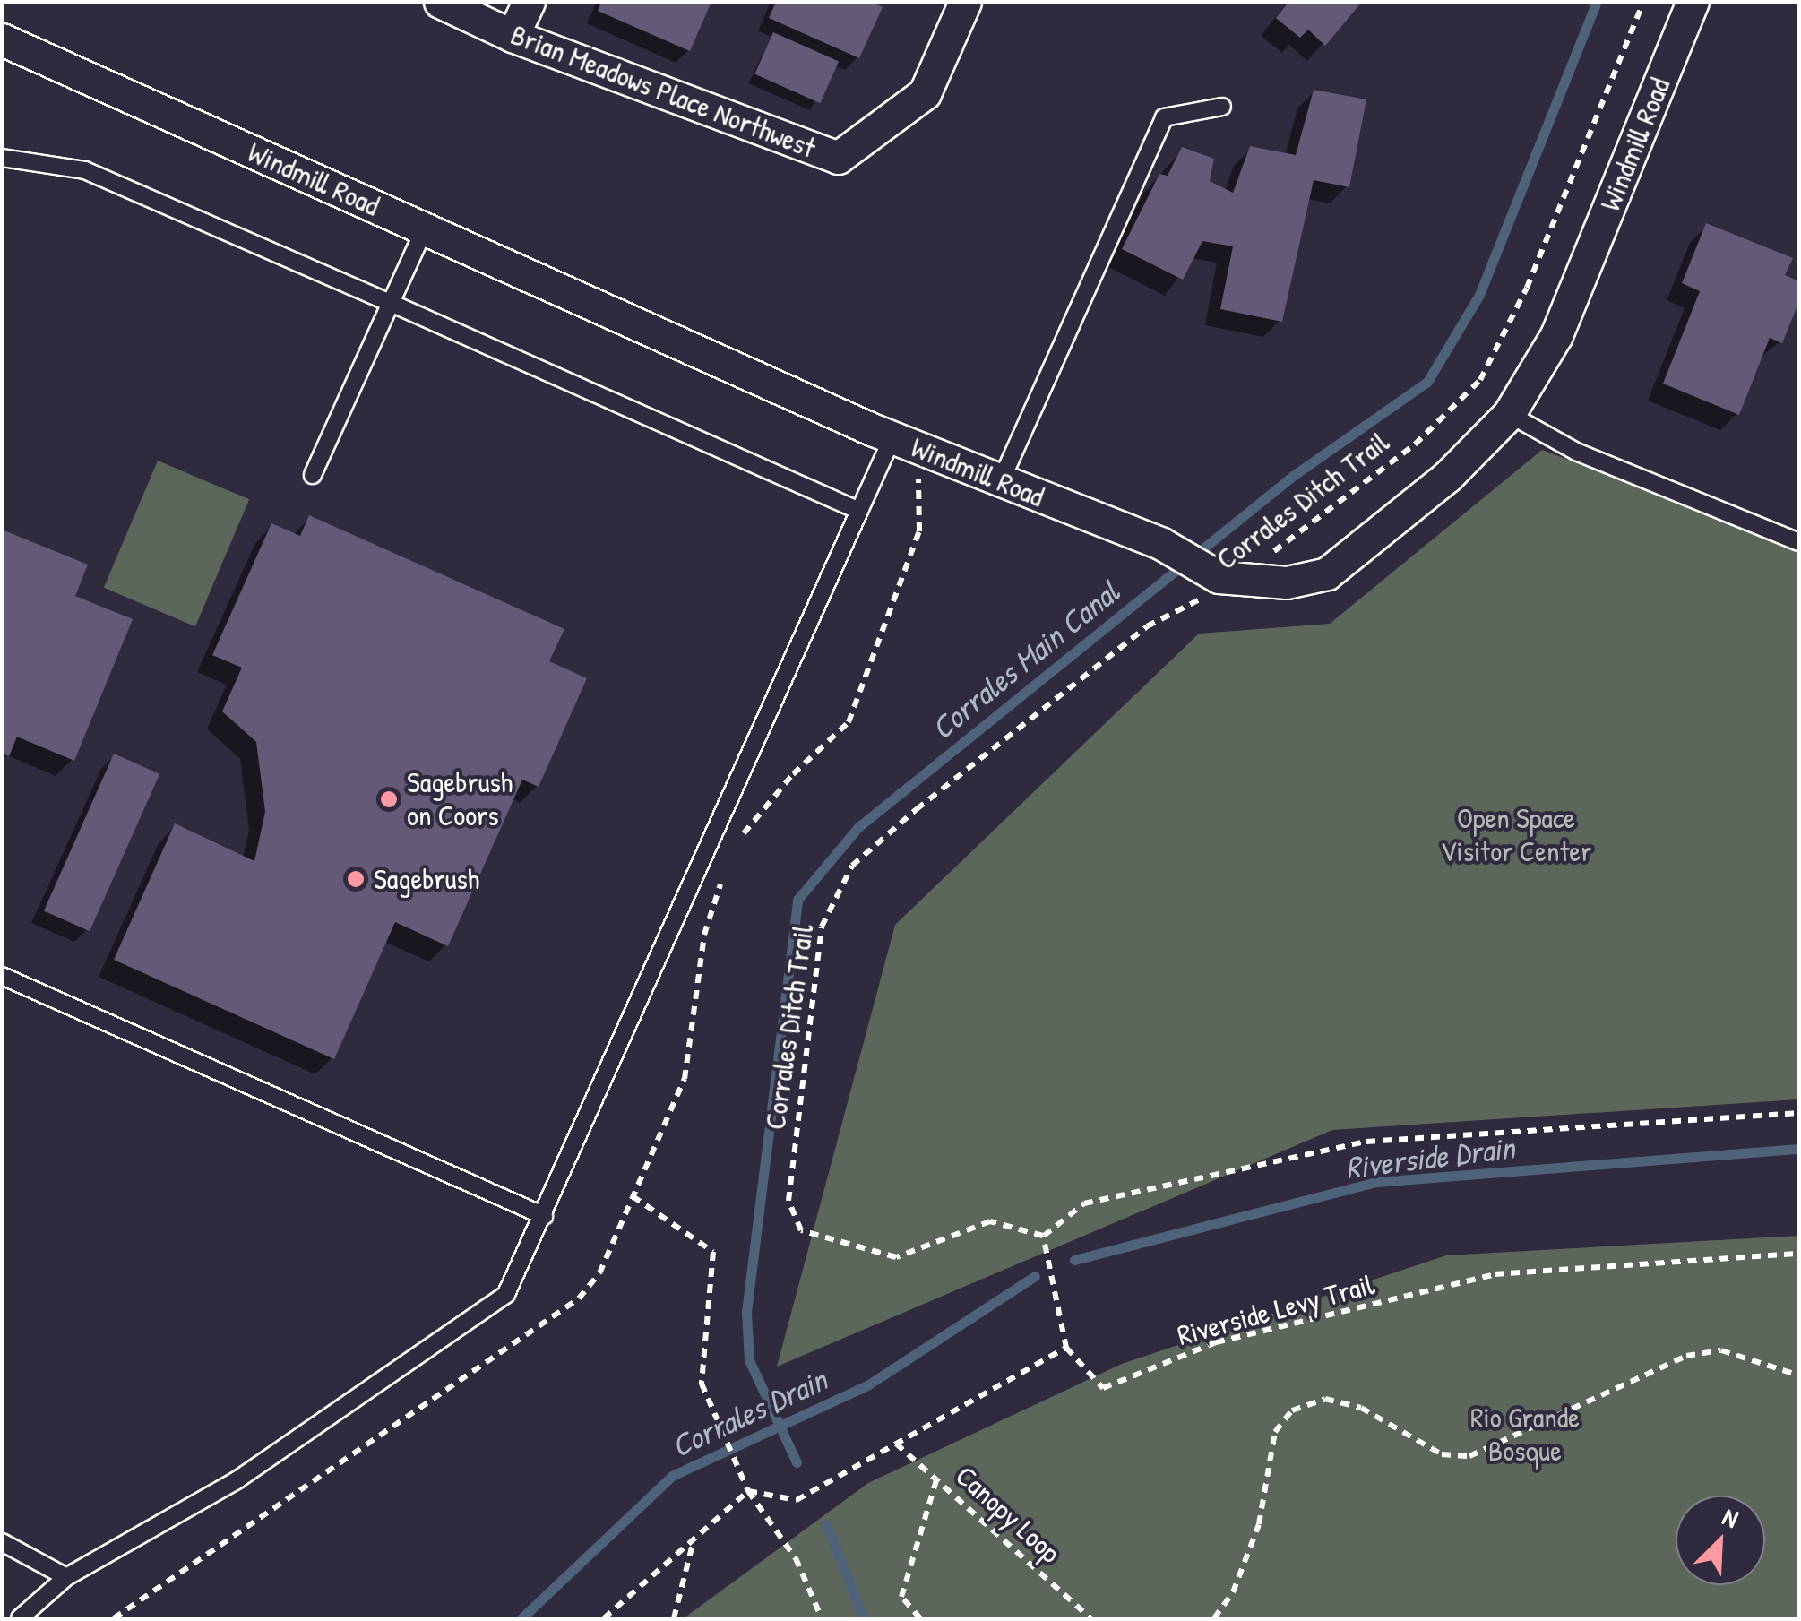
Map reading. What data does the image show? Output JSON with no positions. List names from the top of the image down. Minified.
{"streets":{"street":["Brian Meadows Place Northwest","Windmill Road"],"path":["Corrales Ditch Trail","Riverside Levy Trail","Canopy Loop"]},"crossings":[["Windmill Road","Corrales Ditch Trail"]],"water":["Corrales Main Canal","Riverside Drain","Corrales Drain"],"parks":["Open Space Visitor Center","Rio Grande Bosque"],"places":["Sagebrush on Coors","Sagebrush"],"north":"top right"}
